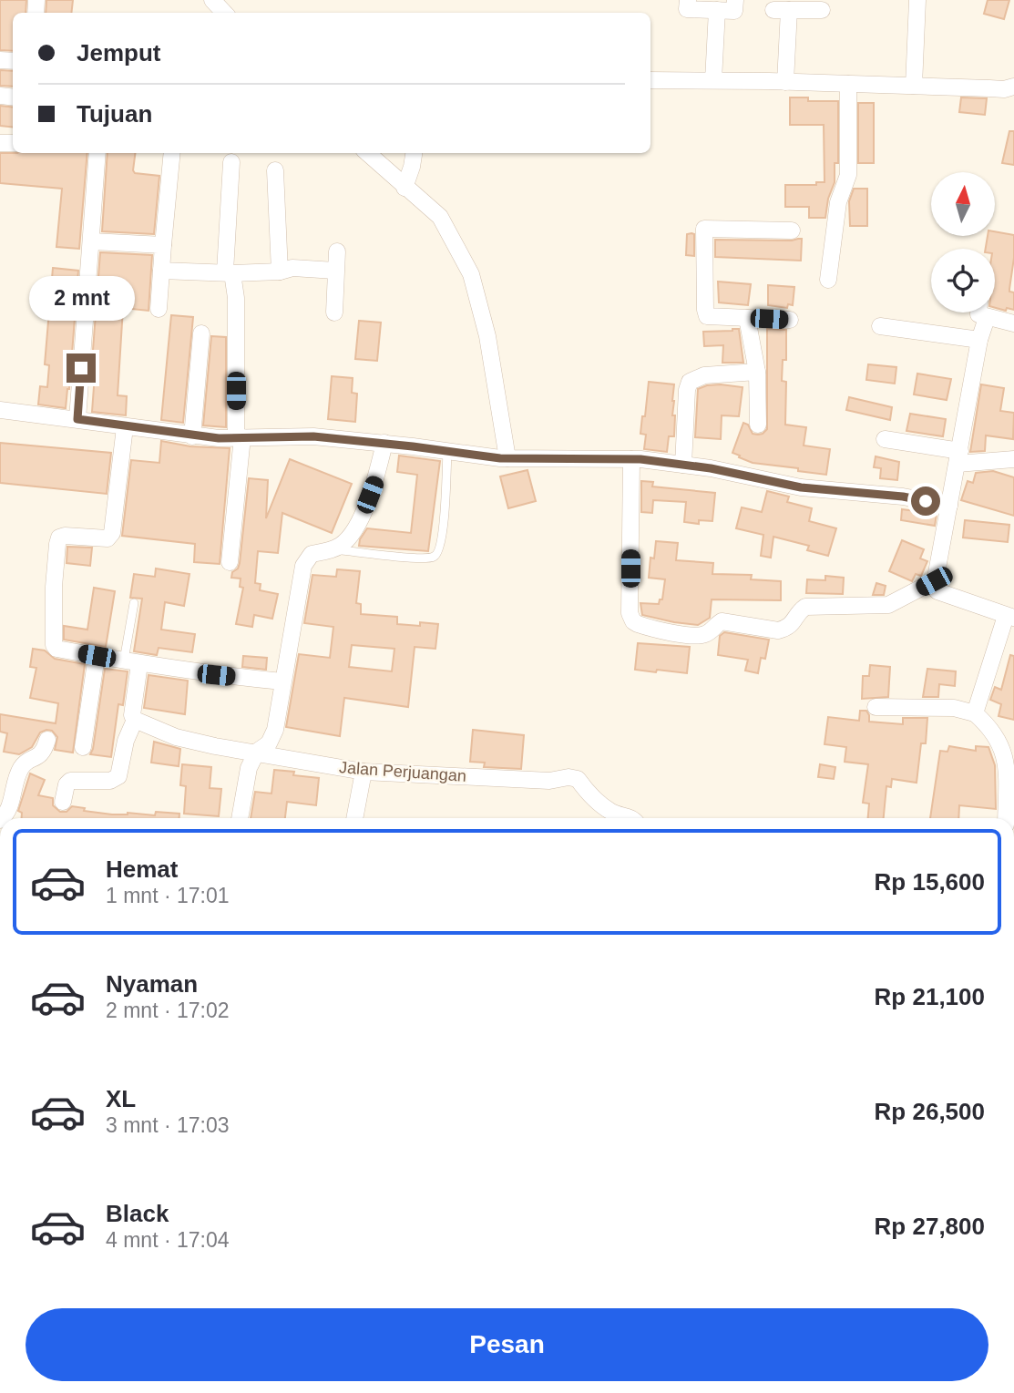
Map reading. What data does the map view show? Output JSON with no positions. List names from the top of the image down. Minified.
{"streets":{"street":["Jalan Perjuangan"]},"north":"top","page":{"banner":["Jemput","Tujuan"],"bubble":"2 mnt","list":[{"name":"Hemat","note":"1 mnt · 17:01","value":"Rp 15,600"},{"name":"Nyaman","note":"2 mnt · 17:02","value":"Rp 21,100"},{"name":"XL","note":"3 mnt · 17:03","value":"Rp 26,500"},{"name":"Black","note":"4 mnt · 17:04","value":"Rp 27,800"}],"buttons":"Pesan"}}
